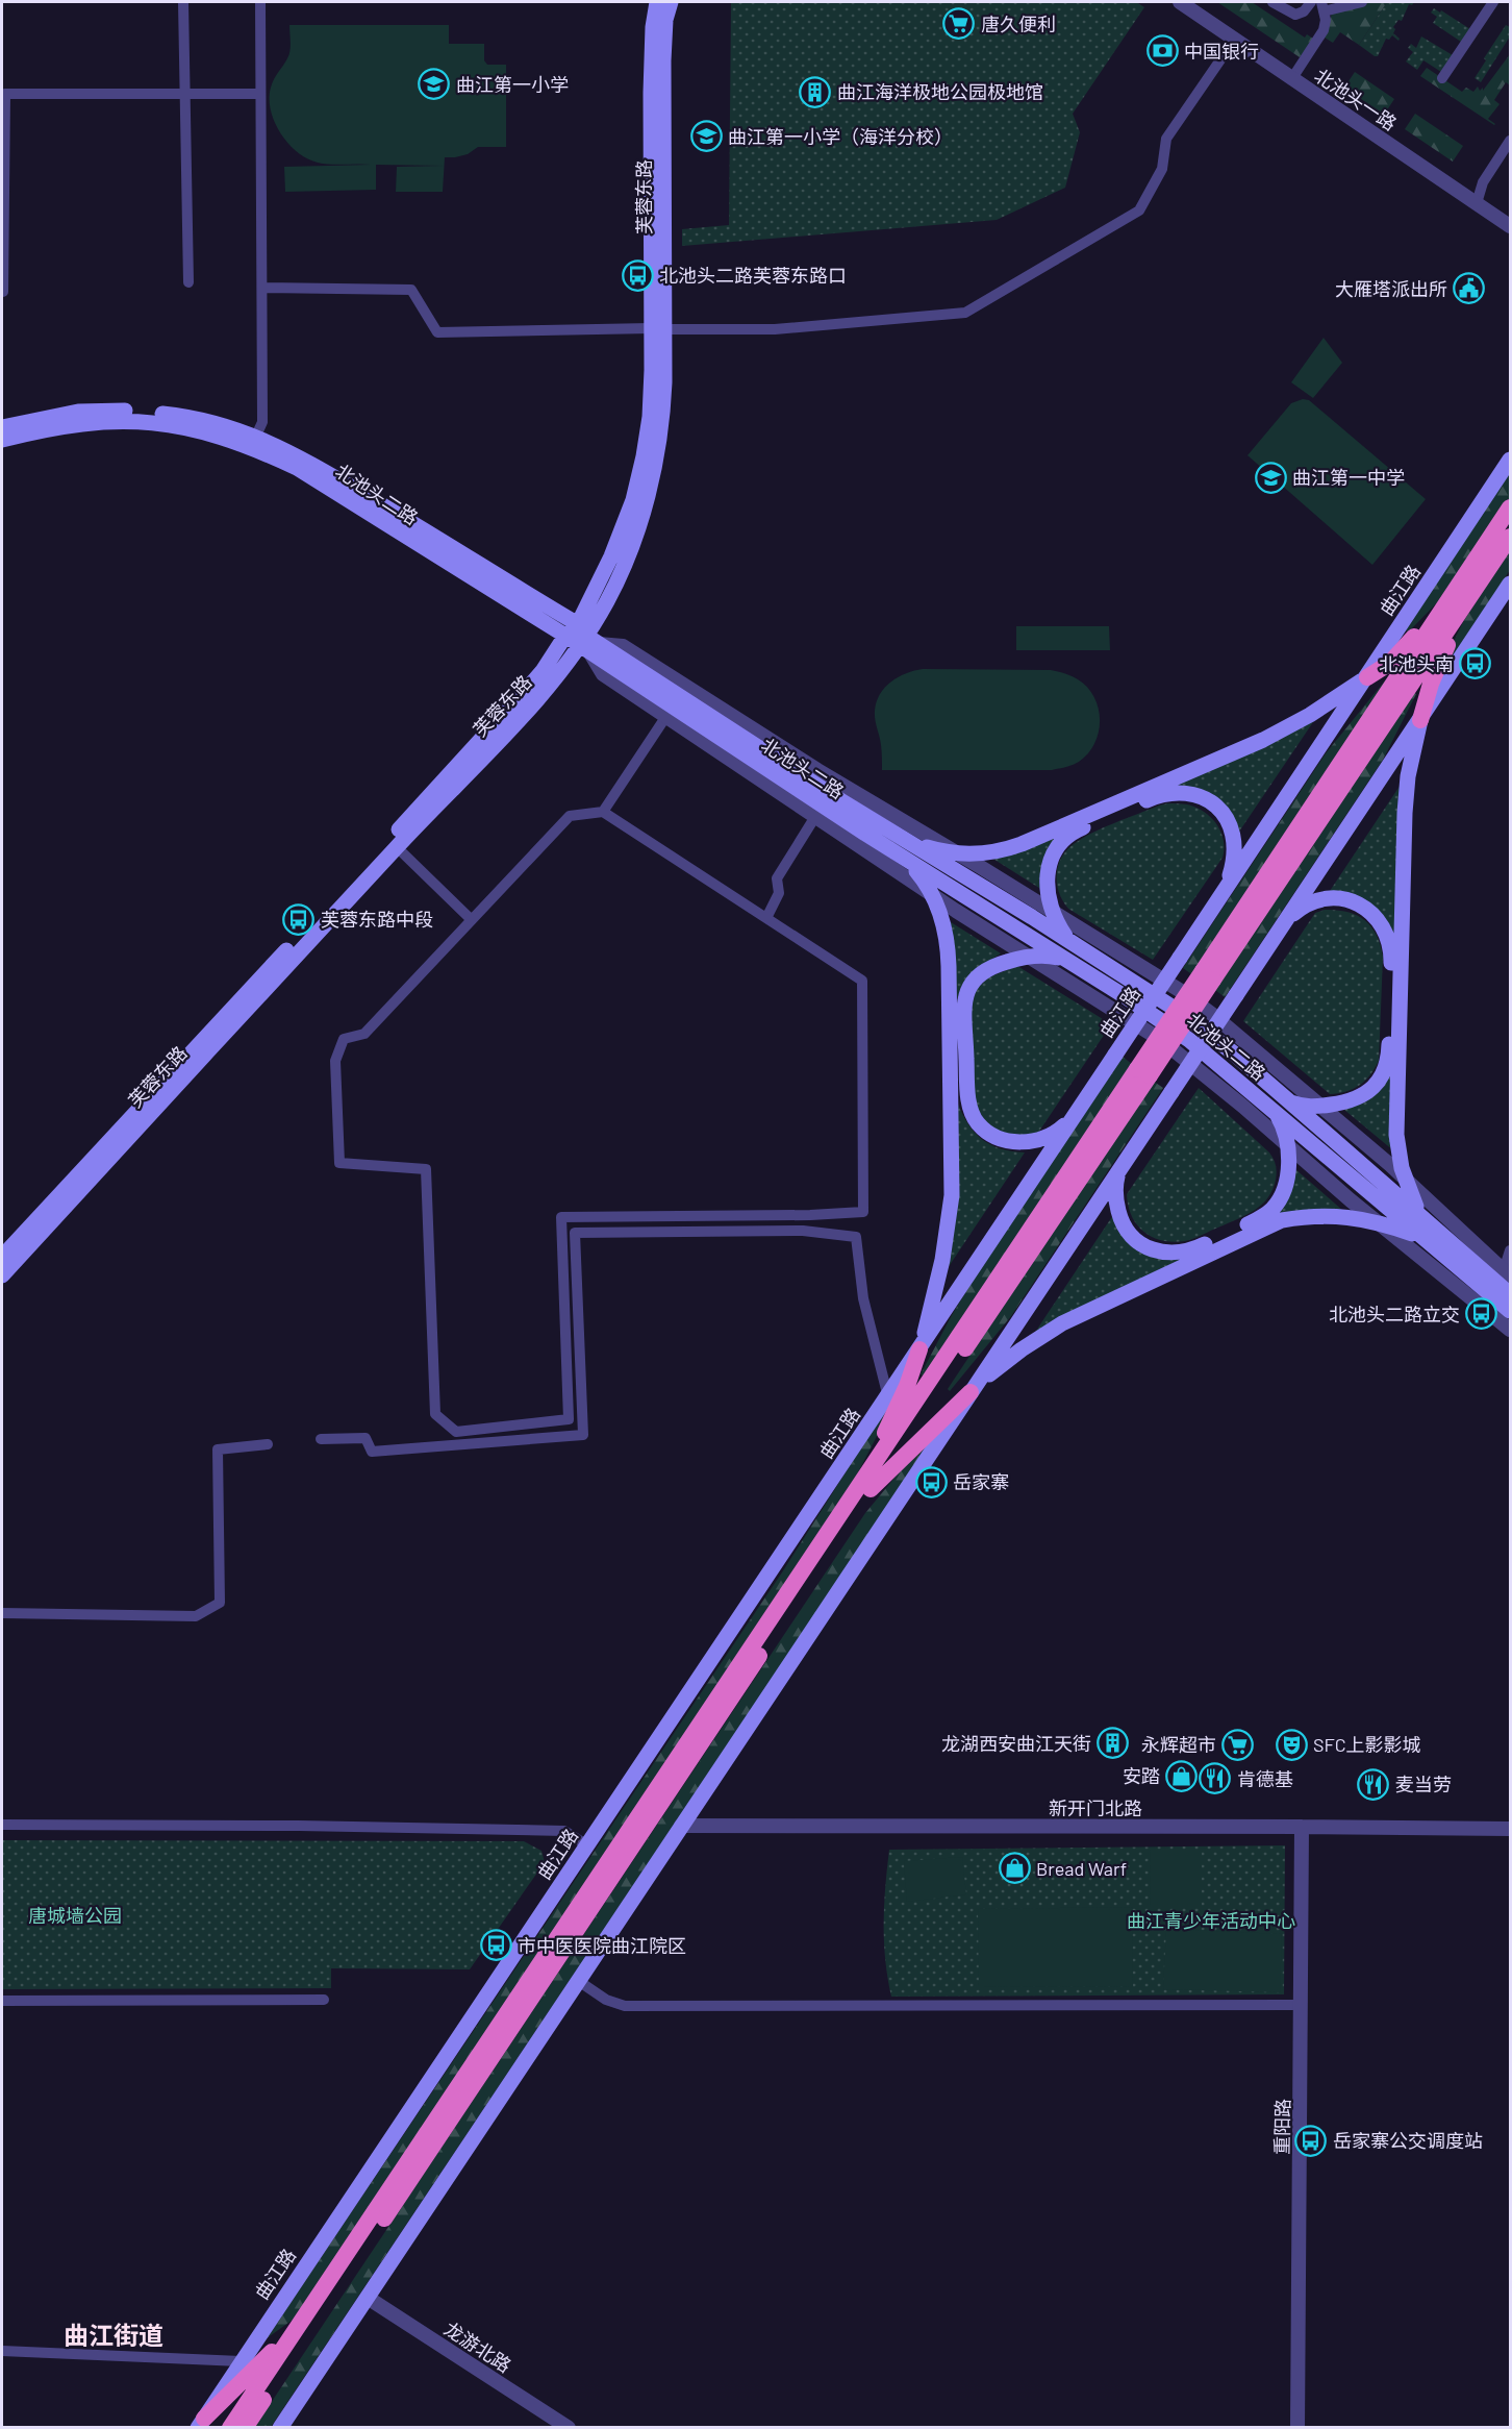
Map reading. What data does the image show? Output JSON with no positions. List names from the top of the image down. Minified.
{"streets":{"main road":["芙蓉东路","北池头二路","曲江路"],"street":["北池头一路","新开门北路","重阳路","龙游北路"]},"crossings":[["芙蓉东路","北池头二路"],["新开门北路","重阳路"]],"districts":["曲江街道"],"parks":["唐城墙公园","曲江青少年活动中心"],"places":{"supermarket":["唐久便利","永辉超市"],"bank":["中国银行"],"school or university":["曲江第一小学","曲江第一小学（海洋分校）","曲江第一中学"],"building":["曲江海洋极地公园极地馆","龙湖西安曲江天街"],"bus stop":["北池头二路芙蓉东路口","北池头南","芙蓉东路中段","北池头二路立交","岳家寨","市中医医院曲江院区","岳家寨公交调度站"],"public building":["大雁塔派出所"],"theatre":["SFC上影影城"],"shop":["安踏","Bread Warf"],"restaurant":["肯德基","麦当劳"]}}
